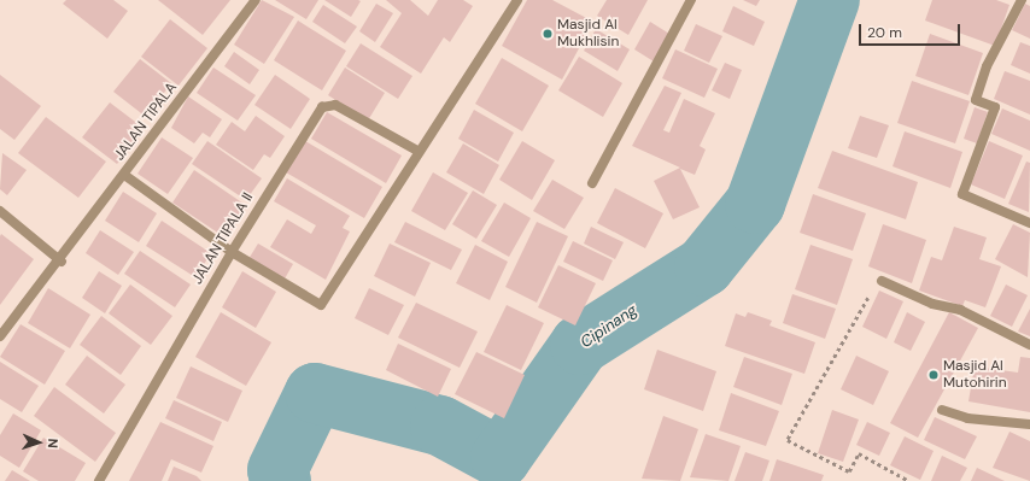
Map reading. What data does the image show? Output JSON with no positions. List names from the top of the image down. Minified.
{"streets":{"street":["JALAN TIPALA","JALAN TIPALA II"]},"water":["Cipinang"],"places":["Masjid Al Mukhlisin","Masjid Al Mutohirin"],"scale_bar":"20 m","north":"right"}
